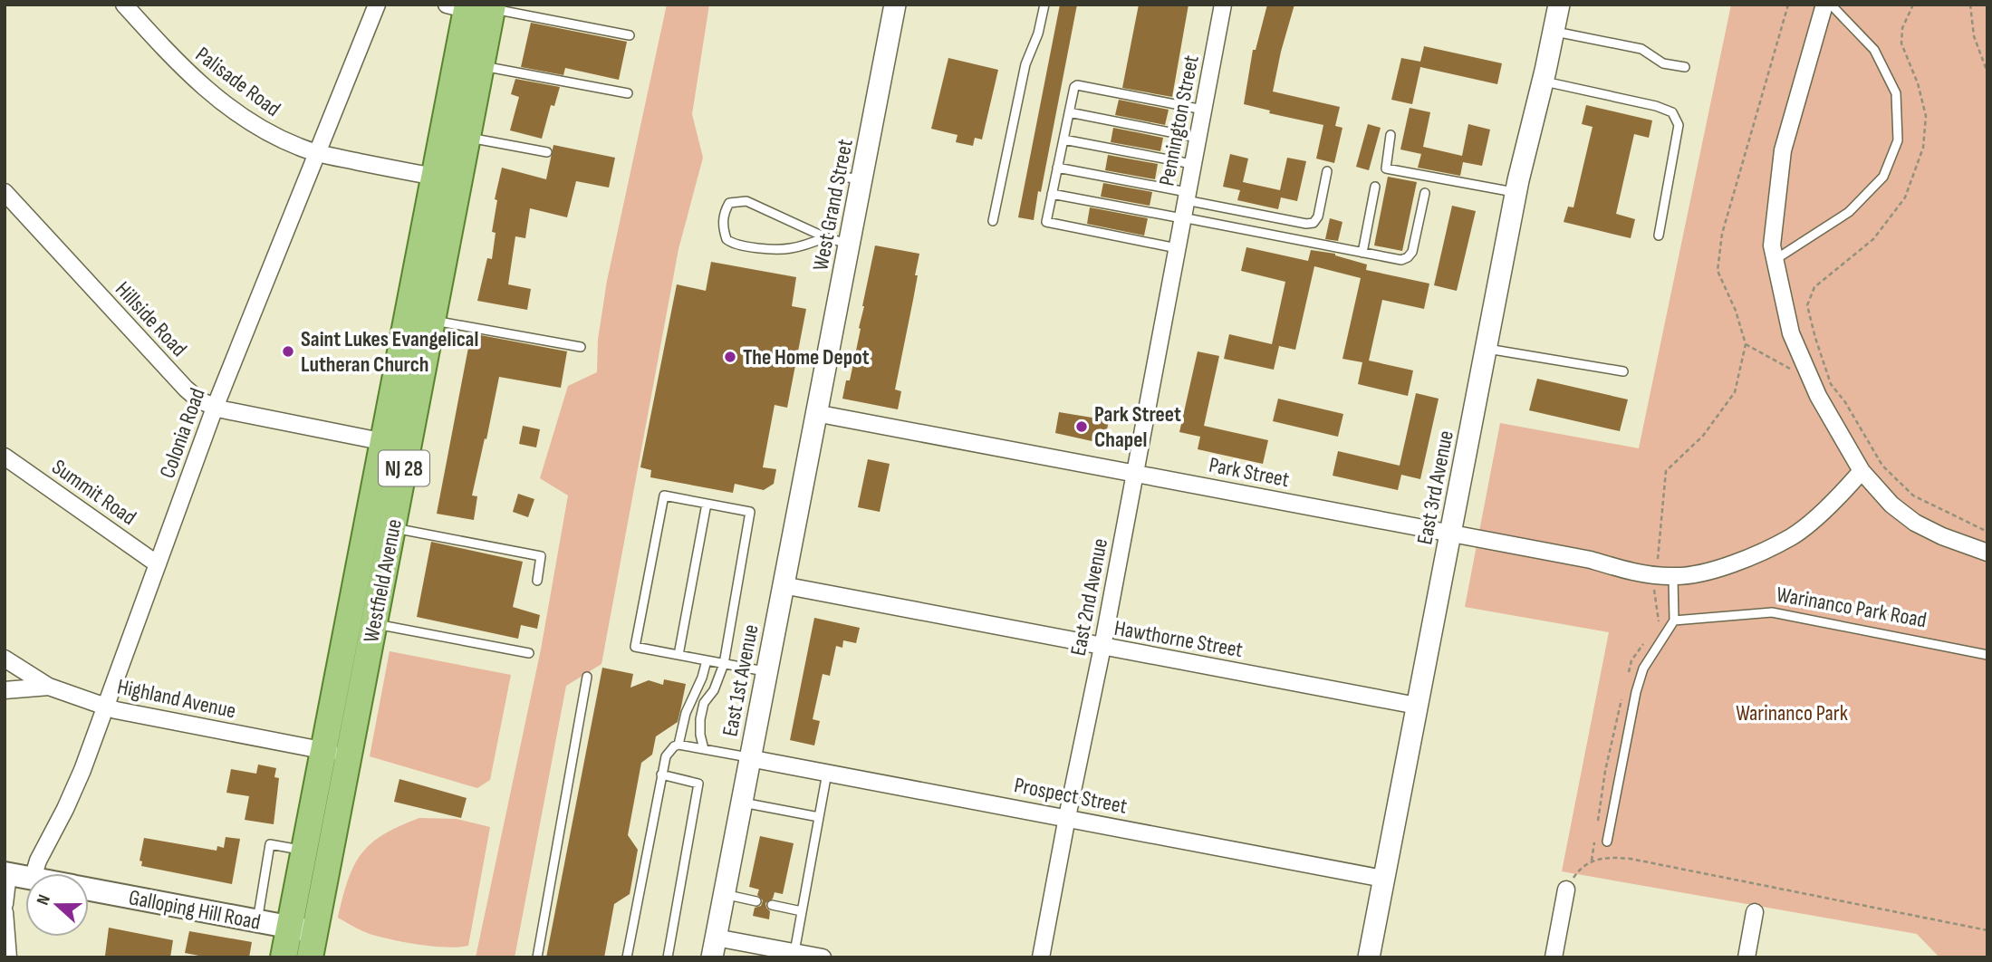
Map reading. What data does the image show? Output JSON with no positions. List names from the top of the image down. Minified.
{"streets":{"main road":["NJ 28","Westfield Avenue","Galloping Hill Road"],"street":["Palisade Road","Pennington Street","West Grand Street","Hillside Road","Colonia Road","Park Street","East 3rd Avenue","Summit Road","East 2nd Avenue","Hawthorne Street","East 1st Avenue","Highland Avenue","Prospect Street"],"lane":["Warinanco Park Road"]},"crossings":[["Palisade Road","Colonia Road"],["Palisade Road","Westfield Avenue"],["Pennington Street","East 2nd Avenue"],["West Grand Street","Park Street"],["West Grand Street","East 1st Avenue"],["Hillside Road","Colonia Road"],["Hillside Road","Westfield Avenue"],["Colonia Road","Summit Road"],["Colonia Road","Highland Avenue"],["NJ 28","Westfield Avenue"],["NJ 28","Galloping Hill Road"],["Park Street","East 3rd Avenue"],["Park Street","East 2nd Avenue"],["Park Street","East 1st Avenue"],["East 3rd Avenue","Hawthorne Street"],["East 3rd Avenue","Prospect Street"],["Westfield Avenue","Highland Avenue"],["Westfield Avenue","Galloping Hill Road"],["East 2nd Avenue","Hawthorne Street"],["East 2nd Avenue","Prospect Street"],["Hawthorne Street","East 1st Avenue"],["East 1st Avenue","Prospect Street"]],"parks":["Warinanco Park"],"places":["Saint Lukes Evangelical Lutheran Church","The Home Depot","Park Street Chapel"],"north":"left"}
